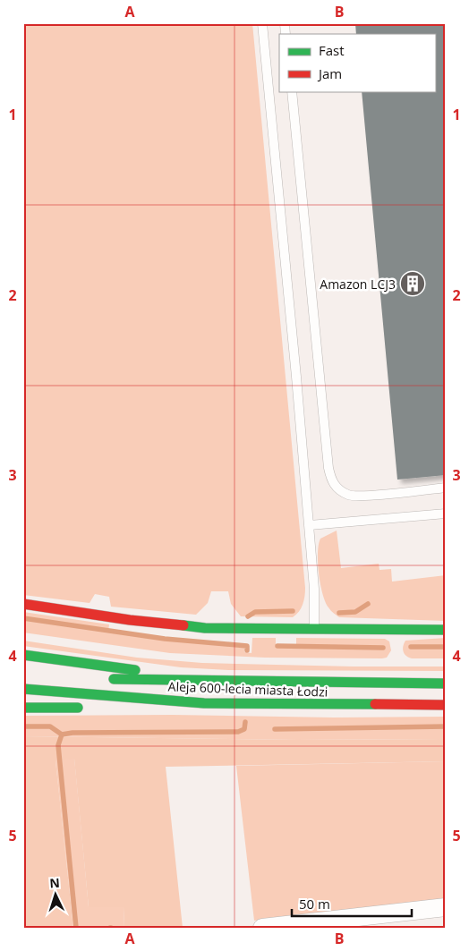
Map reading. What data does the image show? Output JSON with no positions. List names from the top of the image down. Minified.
{"streets":{"main road":["Aleja 600-lecia miasta Łodzi"]},"places":{"building":["Amazon LCJ3"]},"legend":["Fast","Jam"],"scale_bar":"50 m","north":"top","grid":{"columns":["A","B"],"rows":["1","2","3","4","5"]}}
